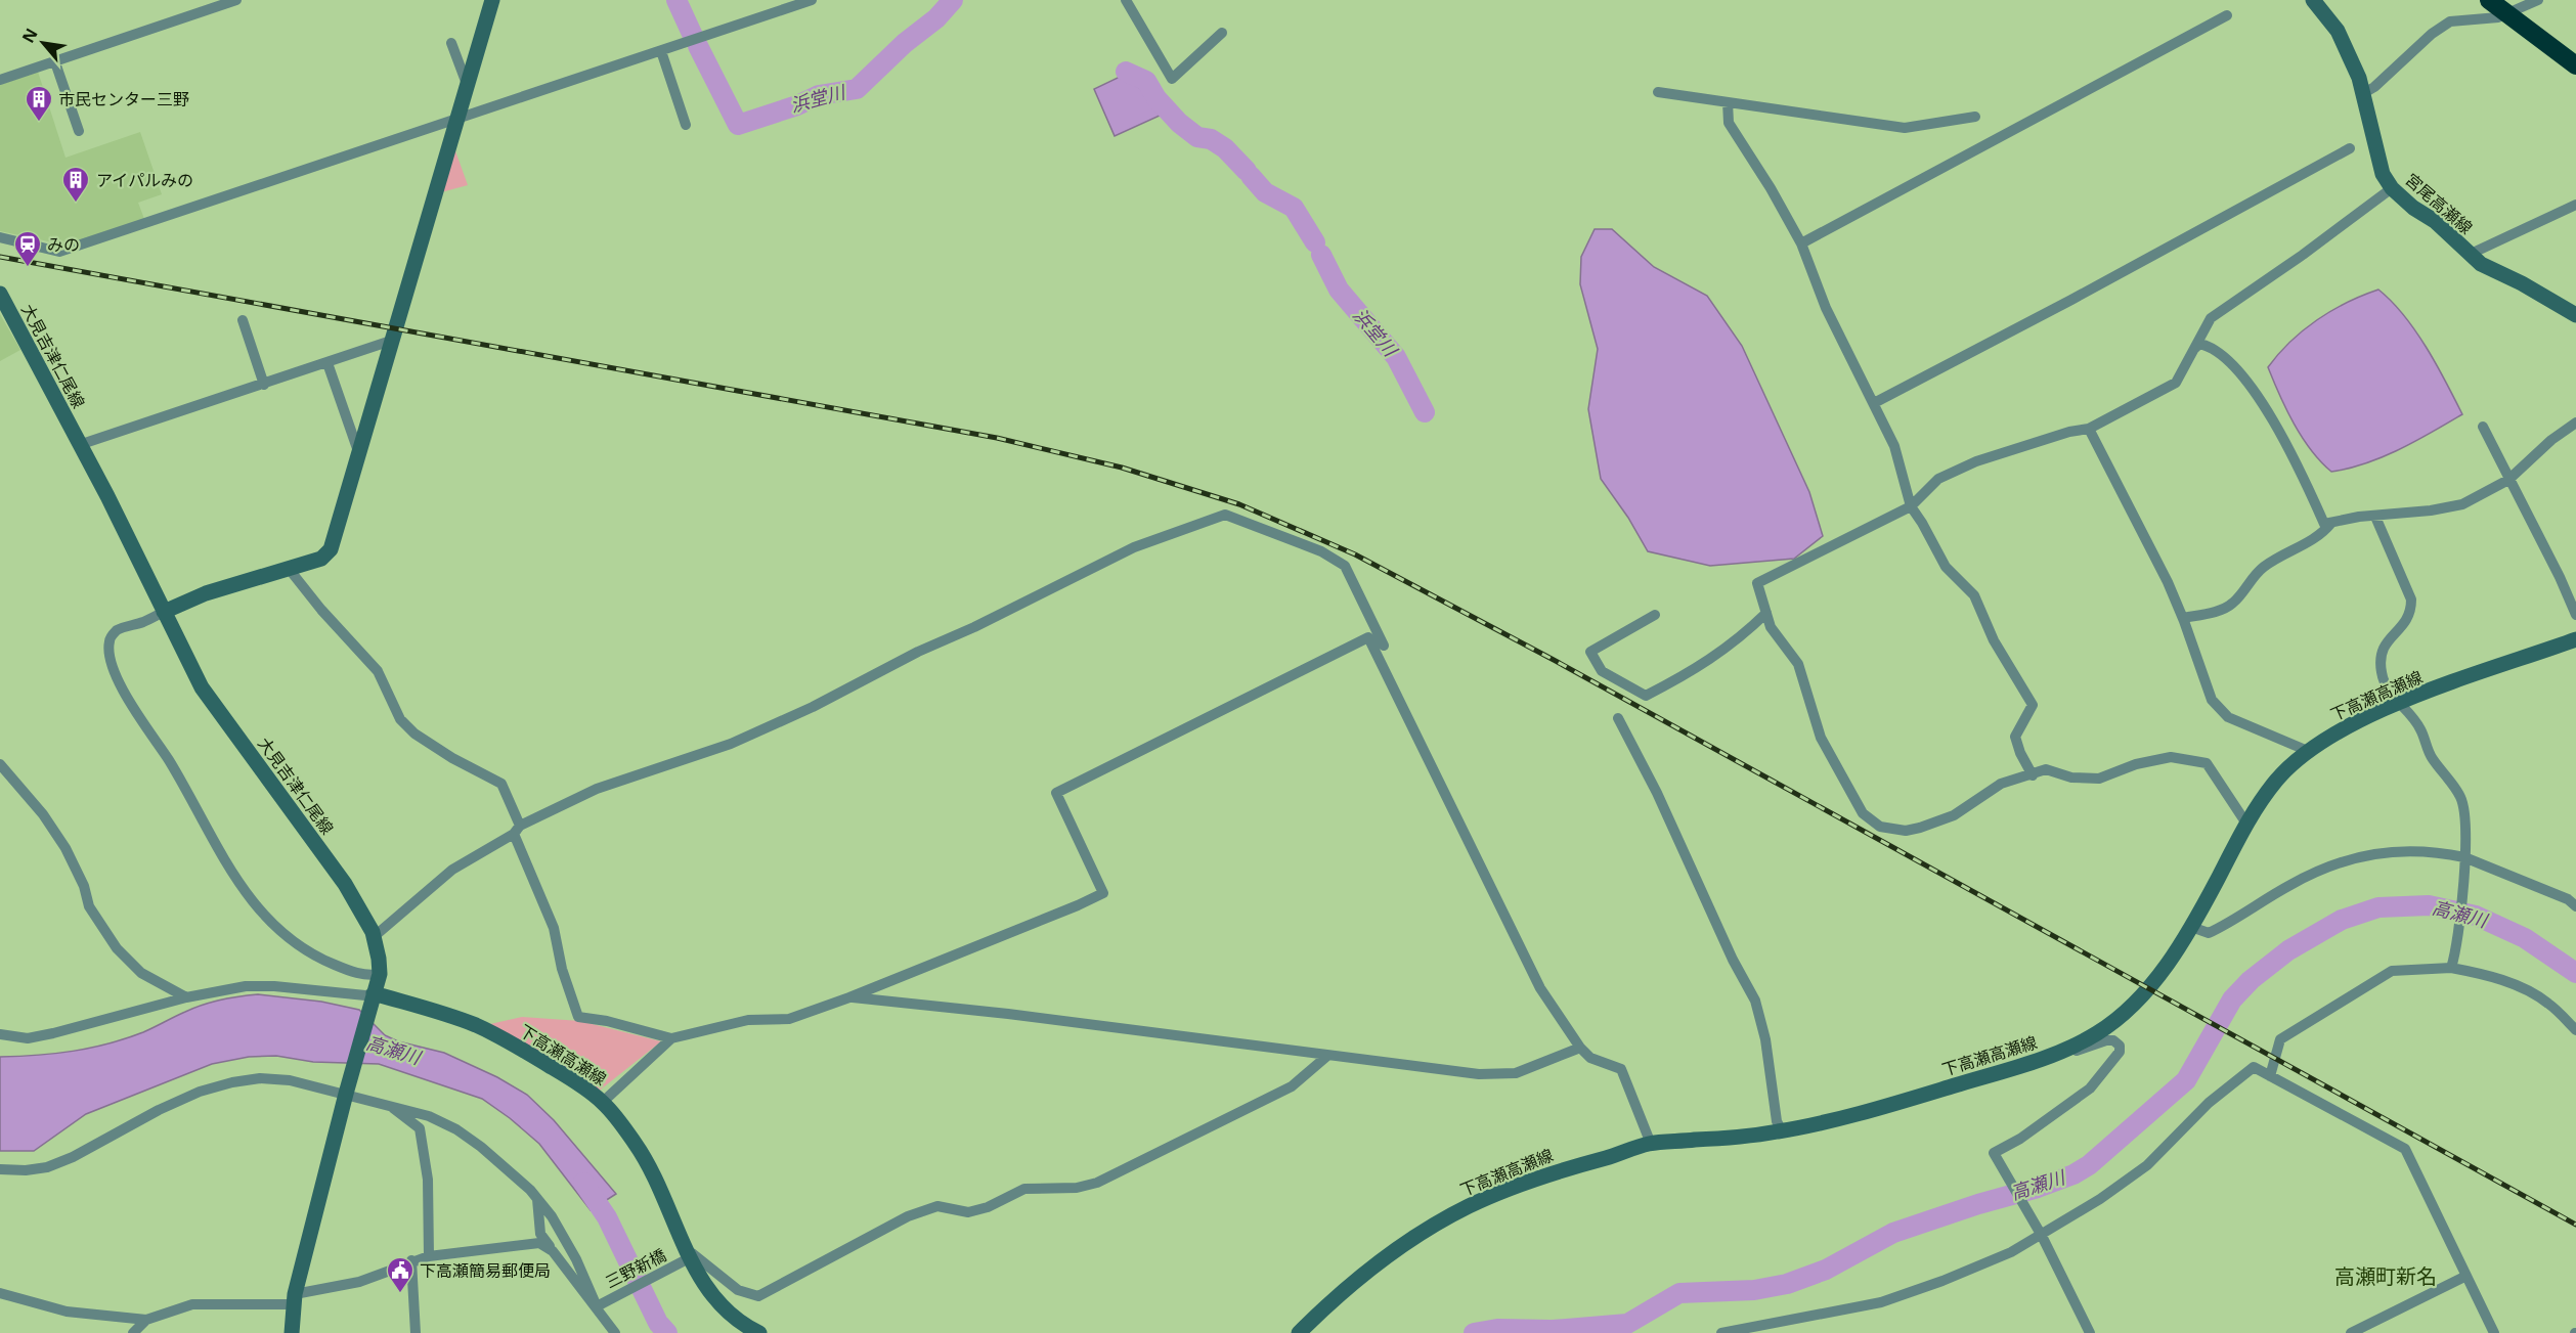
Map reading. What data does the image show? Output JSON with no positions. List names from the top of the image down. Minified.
{"streets":{"main road":["宮尾高瀬線","大見吉津仁尾線","下高瀬高瀬線"],"street":["三野新橋"]},"crossings":[["大見吉津仁尾線","下高瀬高瀬線"],["下高瀬高瀬線","三野新橋"]],"districts":["高瀬町新名"],"water":["浜堂川","高瀬川"],"places":{"building":["市民センター三野","アイパルみの"],"station":["みの"],"public building":["下高瀬簡易郵便局"]},"north":"top left"}
